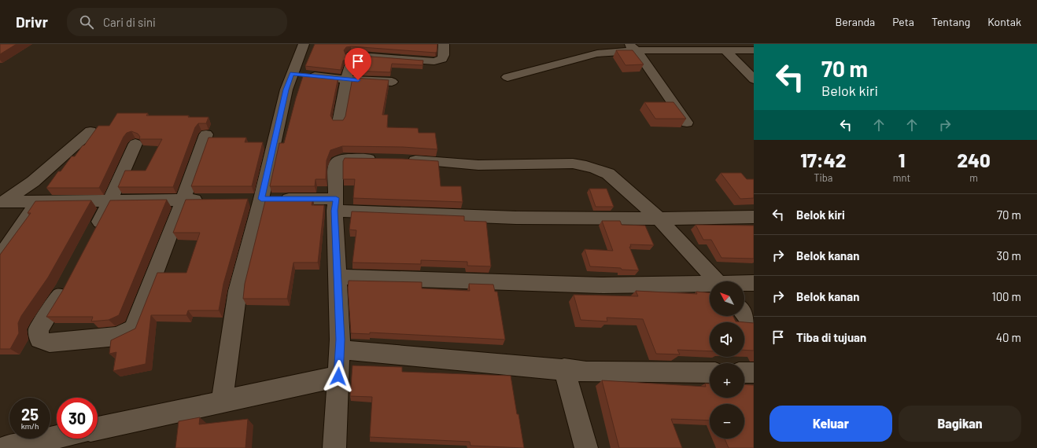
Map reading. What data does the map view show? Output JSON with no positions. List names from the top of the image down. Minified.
{"north":"top left","page":{"header":"Drivr","search":"Cari di sini","nav":["Beranda","Peta","Tentang","Kontak"],"turn":["70 m","Belok kiri"],"eta":["17:42","Tiba","1","mnt","240","m"],"list":[{"name":"Belok kiri","value":"70 m"},{"name":"Belok kanan","value":"30 m"},{"name":"Belok kanan","value":"100 m"},{"name":"Tiba di tujuan","value":"40 m"}],"map_buttons":["+","−"],"speed":"25 km/h","limit":"30","buttons":["Keluar","Bagikan"]}}
